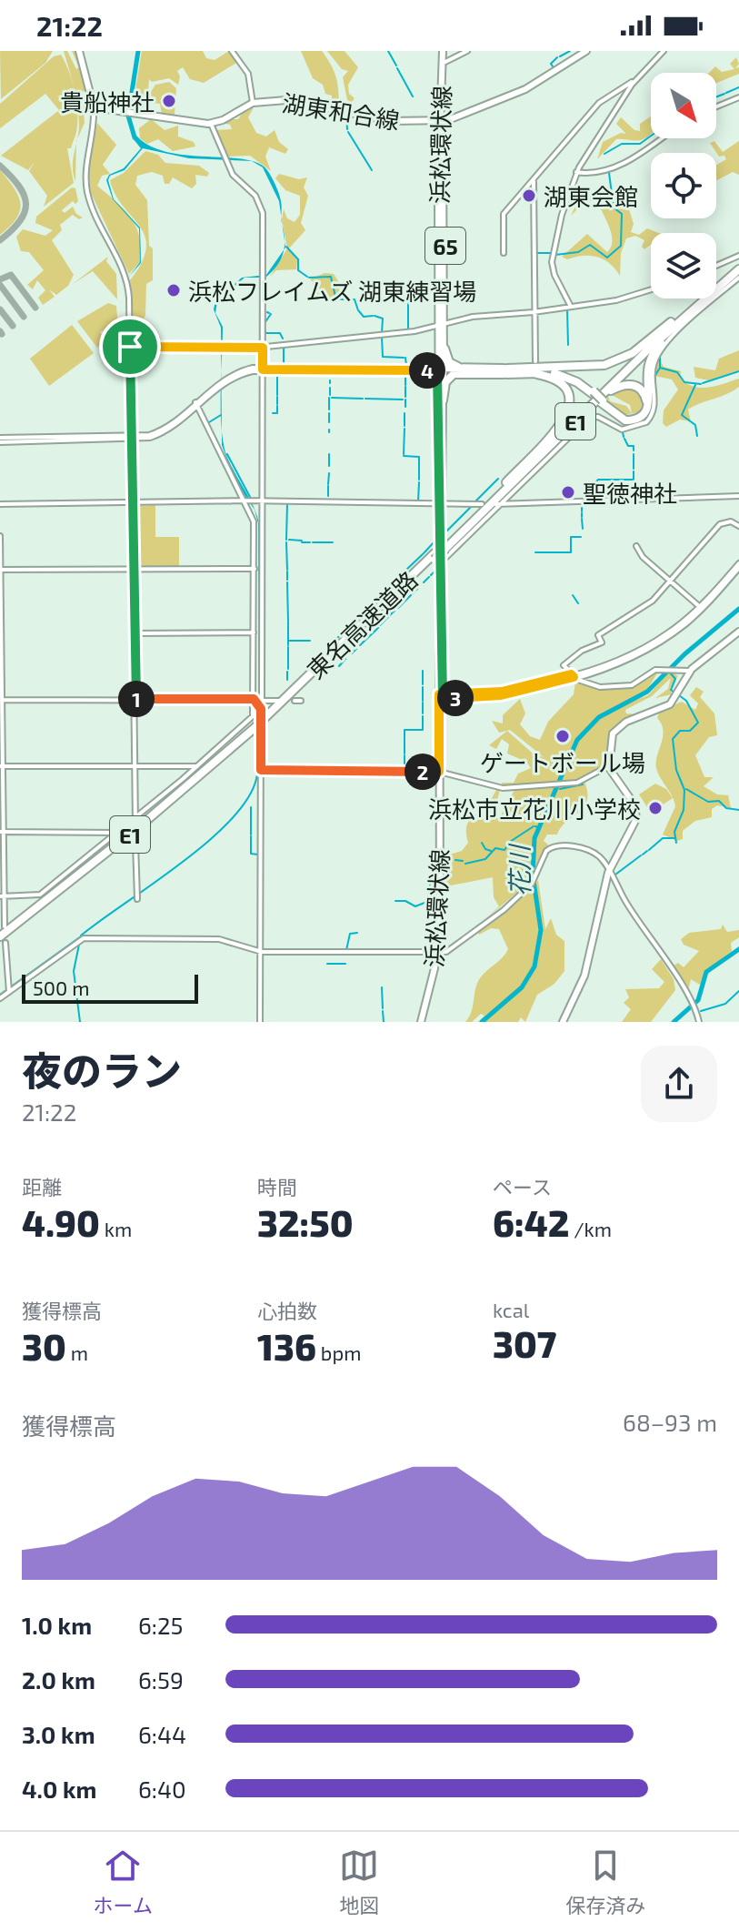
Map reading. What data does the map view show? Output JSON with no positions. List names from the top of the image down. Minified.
{"streets":{"highway":["E1","東名高速道路"],"main road":["湖東和合線","浜松環状線","65"]},"crossings":[["湖東和合線","浜松環状線"],["浜松環状線","東名高速道路"]],"water":["花川"],"places":["貴船神社","湖東会館","浜松フレイムズ 湖東練習場","聖徳神社","ゲートボール場","浜松市立花川小学校"],"scale_bar":"500 m","north":"bottom right","page":{"status":"21:22","pins":["4","3","1","2"],"scale":"500 m","heading":["夜のラン","21:22"],"stats":[["距離","4.90 km"],["時間","32:50"],["ペース","6:42 /km"],["獲得標高","30 m"],["心拍数","136 bpm"],["kcal","307"]],"chart":["獲得標高","68–93 m"],"list":[{"name":"1.0 km","note":"6:25"},{"name":"2.0 km","note":"6:59"},{"name":"3.0 km","note":"6:44"},{"name":"4.0 km","note":"6:40"}],"tabs":["ホーム","地図","保存済み"]}}
